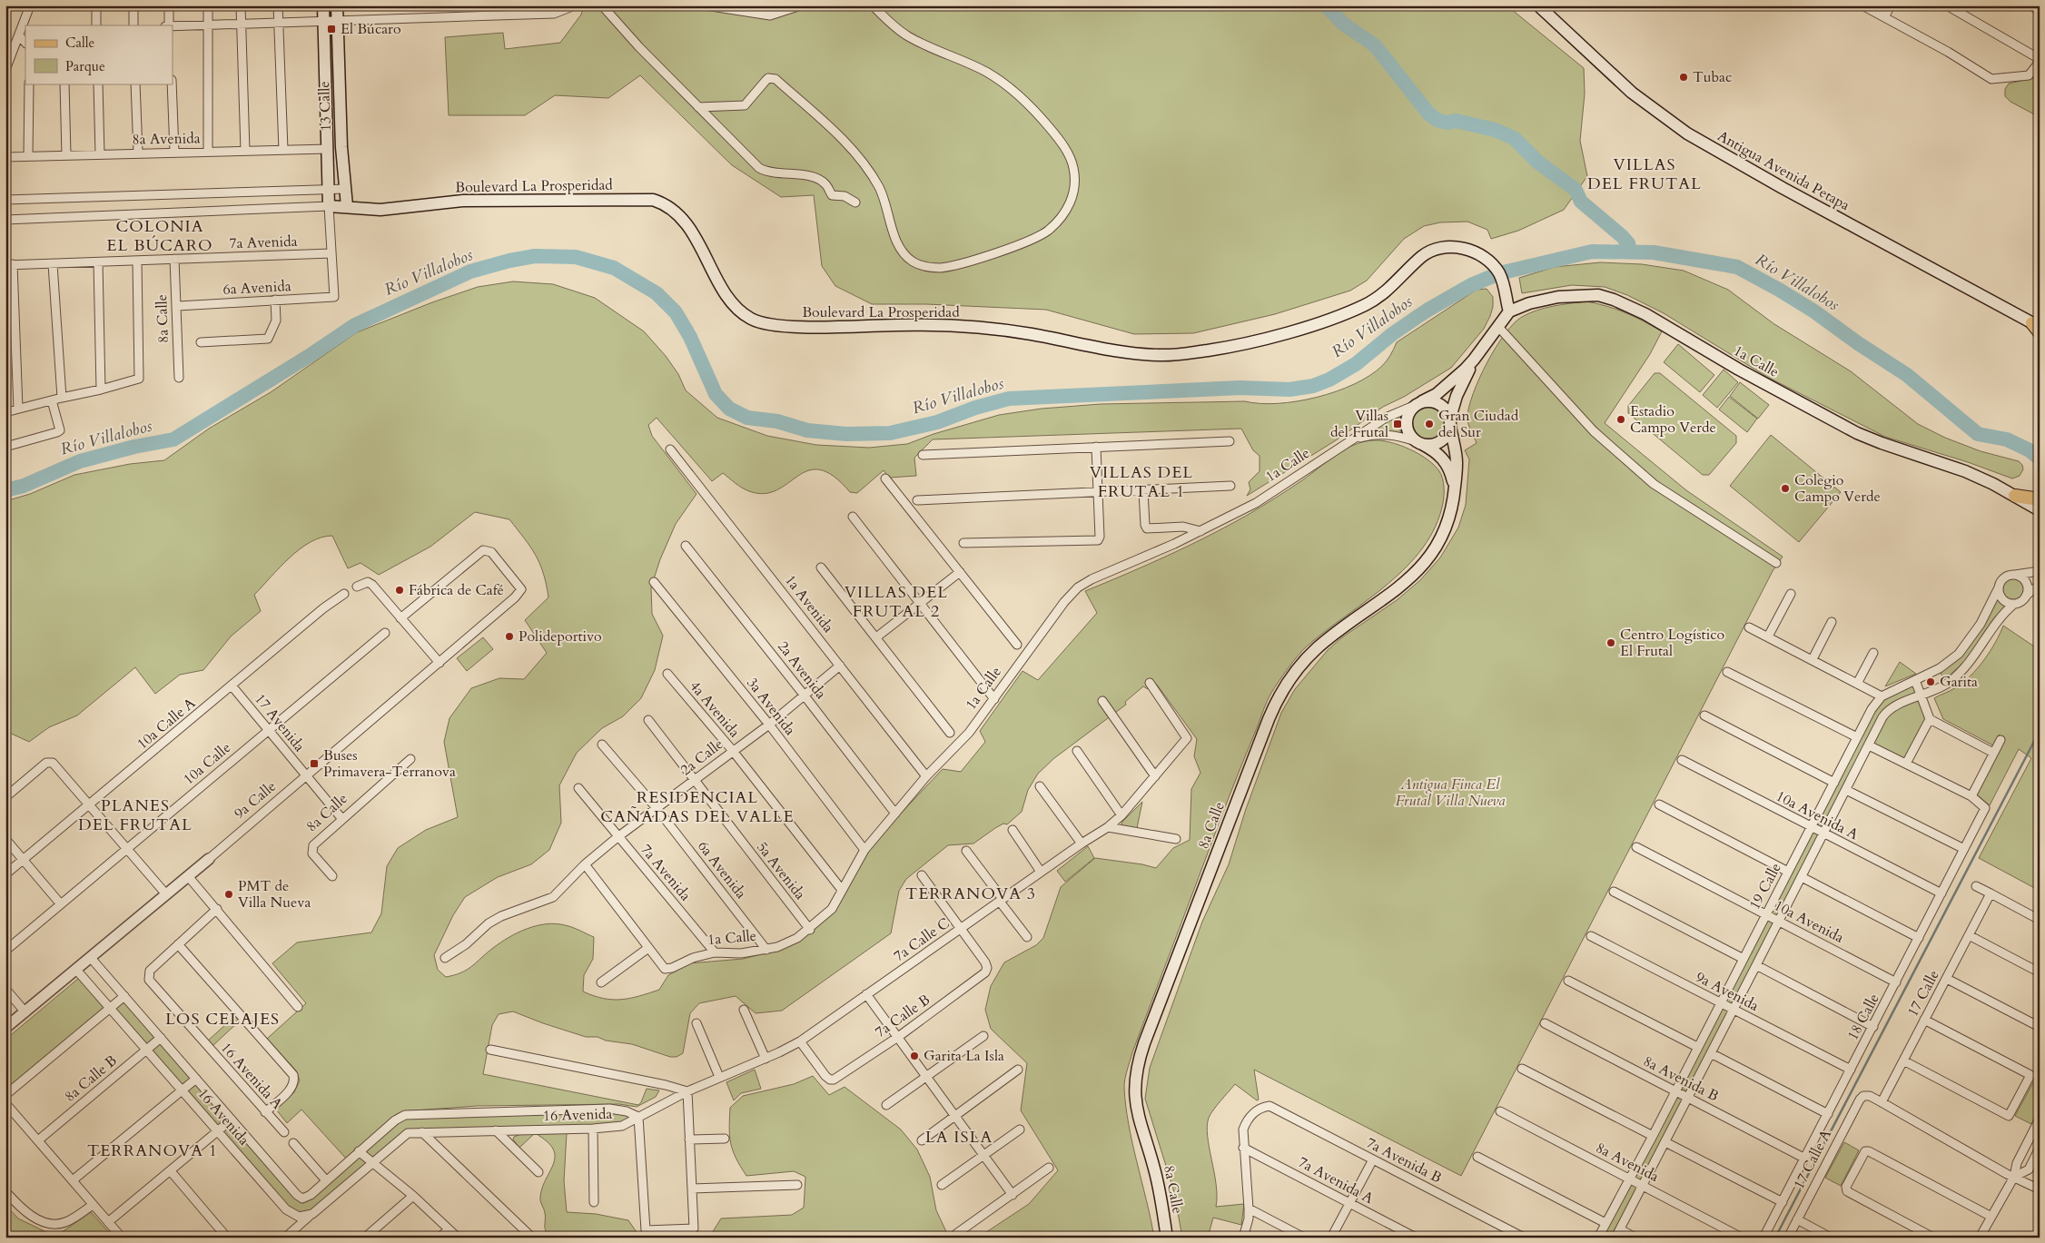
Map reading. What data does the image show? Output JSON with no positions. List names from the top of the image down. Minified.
{"streets":{"main road":["13 Calle","Antigua Avenida Petapa","Boulevard La Prosperidad","8a Calle","1a Calle"],"street":["8a Avenida","7a Avenida","6a Avenida","1a Avenida","2a Avenida","3a Avenida","4a Avenida","17 Avenida","10a Calle A","2a Calle","10a Calle","9a Calle","10a Avenida A","5a Avenida","19 Calle","10a Avenida","7a Calle C","9a Avenida","17 Calle","7a Calle B","18 Calle","16 Avenida A","8a Calle B","8a Avenida B","16 Avenida","17 Calle A","7a Avenida B","7a Avenida A"]},"crossings":[["13 Calle","8a Avenida"],["13 Calle","Boulevard La Prosperidad"],["8a Avenida","19 Calle"],["Boulevard La Prosperidad","1a Calle"],["7a Avenida","6a Avenida"],["7a Avenida","8a Calle"],["7a Avenida","1a Calle"],["7a Avenida","2a Calle"],["6a Avenida","8a Calle"],["6a Avenida","1a Calle"],["6a Avenida","2a Calle"],["8a Calle","1a Calle"],["8a Calle","17 Avenida"],["1a Calle","1a Avenida"],["1a Calle","2a Avenida"],["1a Calle","3a Avenida"],["1a Calle","4a Avenida"],["1a Calle","5a Avenida"],["1a Avenida","2a Calle"],["2a Avenida","2a Calle"],["3a Avenida","2a Calle"],["4a Avenida","2a Calle"],["17 Avenida","10a Calle A"],["17 Avenida","10a Calle"],["17 Avenida","9a Calle"],["2a Calle","5a Avenida"],["9a Calle","16 Avenida"],["10a Avenida A","19 Calle"],["10a Avenida A","18 Calle"],["19 Calle","10a Avenida"],["19 Calle","9a Avenida"],["19 Calle","8a Avenida B"],["10a Avenida","18 Calle"],["7a Calle C","7a Calle B"],["7a Calle C","16 Avenida"],["9a Avenida","18 Calle"],["17 Calle","17 Calle A"],["18 Calle","8a Avenida B"],["8a Calle B","16 Avenida"],["7a Avenida B","7a Avenida A"]],"districts":["VILLAS DEL FRUTAL","COLONIA EL BÚCARO","VILLAS DEL FRUTAL 1","VILLAS DEL FRUTAL 2","RESIDENCIAL CAÑADAS DEL VALLE","PLANES DEL FRUTAL","TERRANOVA 3","LOS CELAJES","LA ISLA","TERRANOVA 1"],"water":["Río Villalobos"],"parks":["Antigua Finca El Frutal Villa Nueva"],"places":{"transit":["El Búcaro","Villas del Frutal","Buses Primavera-Terranova"],"other":["Tubac","Estadio Campo Verde","Gran Ciudad del Sur","Colegio Campo Verde","Fábrica de Café","Polideportivo","Centro Logístico El Frutal","Garita","PMT de Villa Nueva","Garita La Isla"]},"legend":["Calle","Parque"]}
